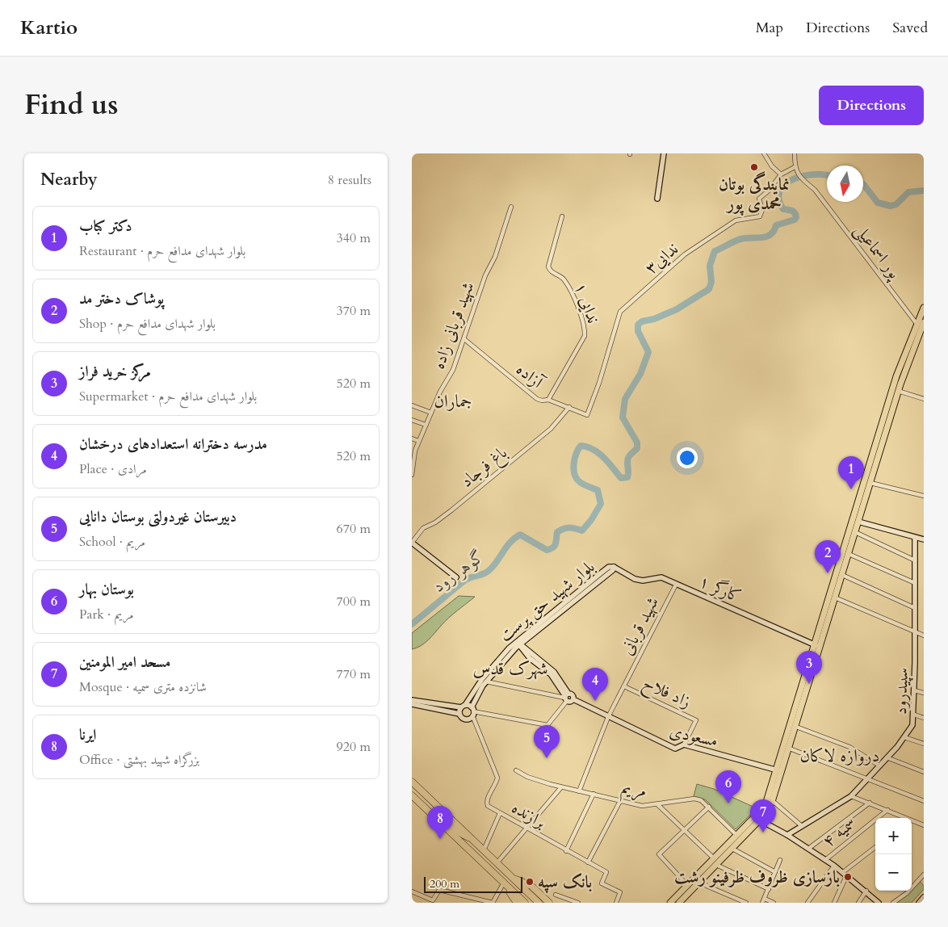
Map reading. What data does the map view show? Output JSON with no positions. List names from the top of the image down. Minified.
{"streets":{"street":["پور اسماعیلی","ندایی۳","ندایی ۱","شهید قربانی زاده","آزاده","باغ فرجاد","کارگر ۱","بلوار شهید حق پرست","شهید قربانی","سپیدرود","زاد فلاح","مسعودی","مریم","برازنده","سمیه ۴"]},"crossings":[["پور اسماعیلی","ندایی۳"],["ندایی۳","آزاده"],["ندایی ۱","آزاده"],["شهید قربانی زاده","آزاده"],["آزاده","باغ فرجاد"],["کارگر ۱","بلوار شهید حق پرست"],["کارگر ۱","شهید قربانی"],["بلوار شهید حق پرست","برازنده"],["شهید قربانی","زاد فلاح"],["شهید قربانی","مسعودی"],["شهید قربانی","مریم"],["زاد فلاح","مسعودی"]],"districts":["جماران","شهرک قدس","دروازه لاکان"],"water":["گوهر رود"],"places":["نمایندگی بوتان محمدی پور","بازسازی ظروف ظرفینو رشت","بانک سپه"],"scale_bar":"200 m","north":"bottom","page":{"header":"Kartio","nav":["Map","Directions","Saved"],"title":"Find us","buttons":"Directions","heading":["Nearby","8 results"],"list":[{"mark":"1","name":"دکتر کباب","note":"Restaurant · بلوار شهدای مدافع حرم","value":"340 m"},{"mark":"2","name":"پوشاک دختر مد","note":"Shop · بلوار شهدای مدافع حرم","value":"370 m"},{"mark":"3","name":"مرکز خرید فراز","note":"Supermarket · بلوار شهدای مدافع حرم","value":"520 m"},{"mark":"4","name":"مدرسه دخترانه استعدادهای درخشان","note":"Place · مرادی","value":"520 m"},{"mark":"5","name":"دبیرستان غیردولتی بوستان دانایی","note":"School · مریم","value":"670 m"},{"mark":"6","name":"بوستان بهار","note":"Park · مریم","value":"700 m"},{"mark":"7","name":"مسحد امیر المومنین","note":"Mosque · شانزده متری سمیه","value":"770 m"},{"mark":"8","name":"ایرنا","note":"Office · بزرگراه شهید بهشتی","value":"920 m"}],"pins":["1","2","3","4","5","6","7","8"],"map_buttons":["+","−"],"scale":"200 m"}}
